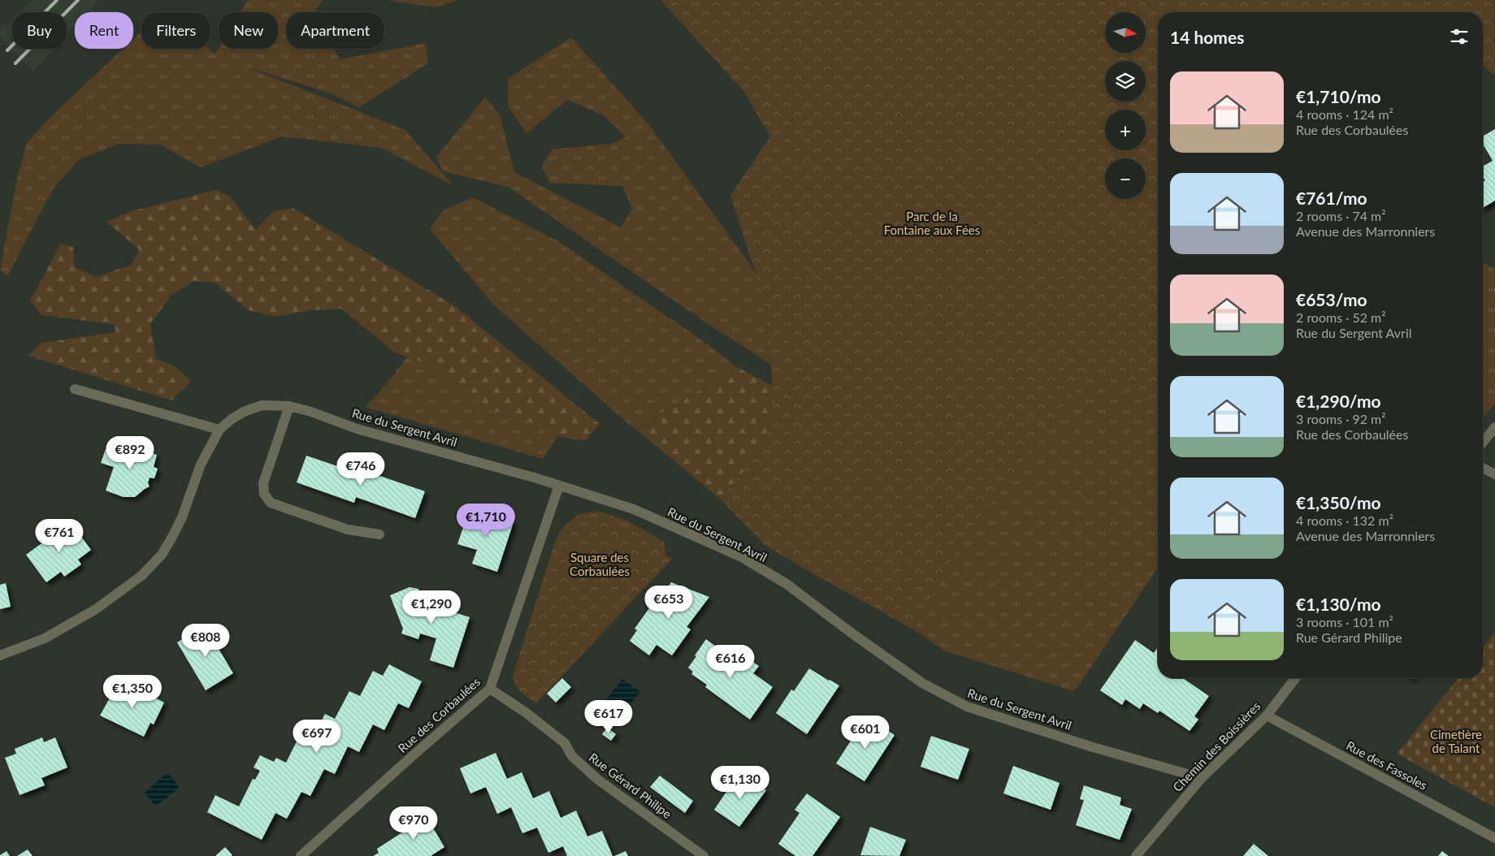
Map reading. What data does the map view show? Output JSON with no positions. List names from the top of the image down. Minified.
{"streets":{"street":["Rue du Sergent Avril","Rue des Corbaulées","Chemin des Boissières","Rue des Fassoles","Rue Gérard Philipe"]},"crossings":[["Rue du Sergent Avril","Rue des Corbaulées"],["Rue du Sergent Avril","Chemin des Boissières"],["Rue des Corbaulées","Rue Gérard Philipe"],["Chemin des Boissières","Rue des Fassoles"]],"parks":["Parc de la Fontaine aux Fées","Square des Corbaulées","Cimetière de Talant"],"north":"right","page":{"map_buttons":["+","−"],"chip":["Buy","Rent","Filters","New","Apartment"],"heading":"14 homes","list":[{"name":"€1,710/mo","note":"4 rooms · 124 m² · Rue des Corbaulées"},{"name":"€761/mo","note":"2 rooms · 74 m² · Avenue des Marronniers"},{"name":"€653/mo","note":"2 rooms · 52 m² · Rue du Sergent Avril"},{"name":"€1,290/mo","note":"3 rooms · 92 m² · Rue des Corbaulées"},{"name":"€1,350/mo","note":"4 rooms · 132 m² · Avenue des Marronniers"},{"name":"€1,130/mo","note":"3 rooms · 101 m² · Rue Gérard Philipe"}],"price":["€892","€746","€1,710","€761","€653","€1,290","€808","€616","€1,350","€617","€601","€697","€1,130","€970"]}}
